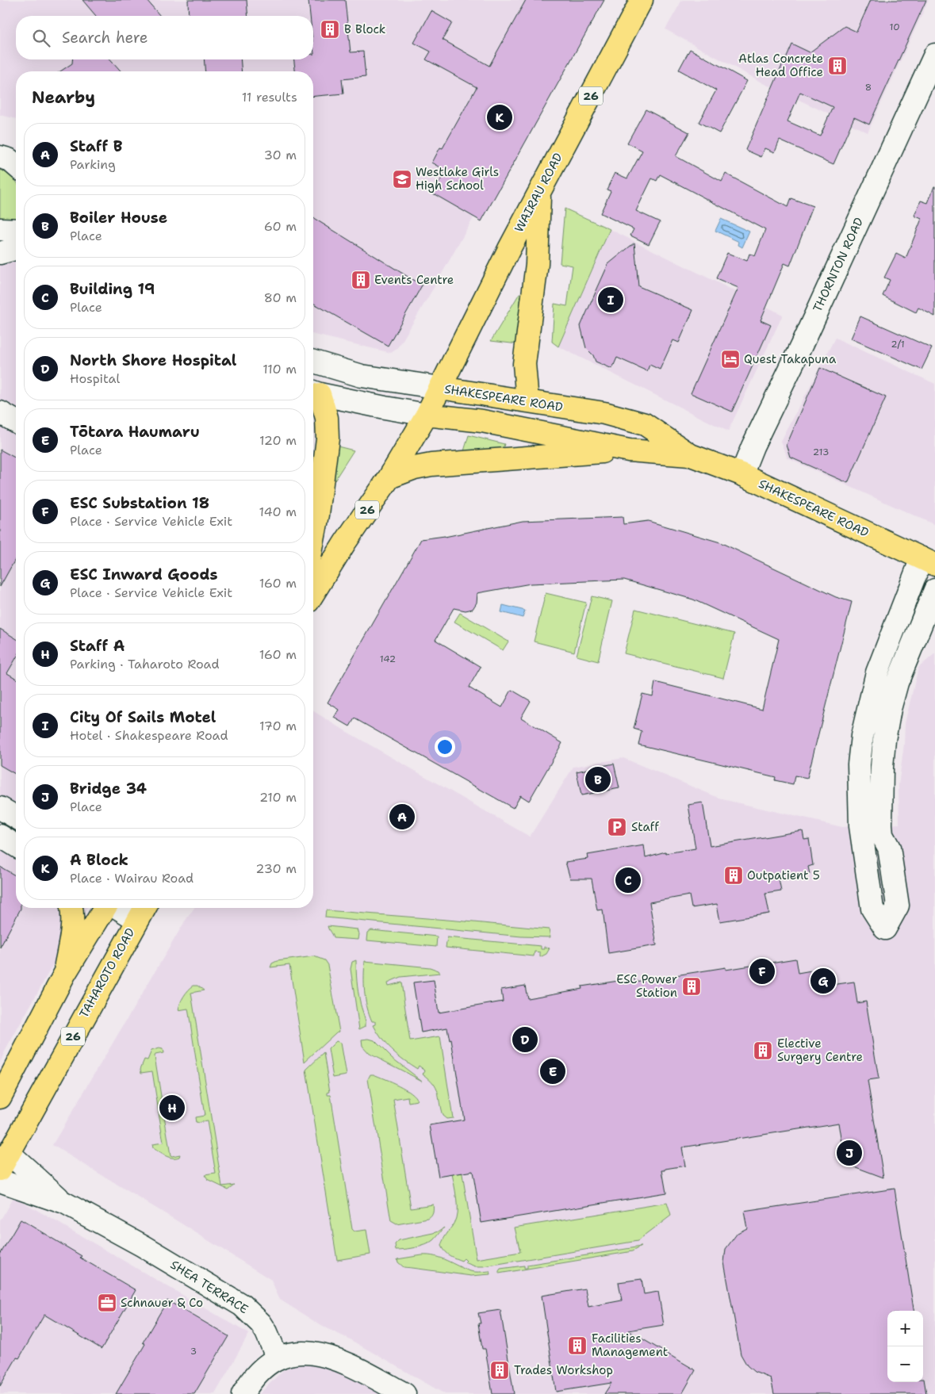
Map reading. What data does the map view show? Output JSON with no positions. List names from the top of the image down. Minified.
{"streets":{"main road":["26","WAIRAU ROAD","SHAKESPEARE ROAD","TAHAROTO ROAD"],"street":["THORNTON ROAD","SHEA TERRACE"]},"crossings":[["26","WAIRAU ROAD"],["26","SHAKESPEARE ROAD"],["WAIRAU ROAD","SHAKESPEARE ROAD"],["THORNTON ROAD","SHAKESPEARE ROAD"],["TAHAROTO ROAD","SHEA TERRACE"]],"places":{"building":["B Block","Atlas Concrete Head Office","Events Centre","Outpatient 5","ESC Power Station","Elective Surgery Centre","Facilities Management","Trades Workshop"],"school or university":["Westlake Girls High School"],"hotel":["Quest Takapuna"],"parking":["Staff"],"office":["Schnauer & Co"]},"house_numbers":["10","8","2/1","213","142","3"],"page":{"search":"Search here","heading":["Nearby","11 results"],"pins":["K","I","B","A","C","F","G","D","E","H","J"],"list":[{"mark":"A","name":"Staff B","note":"Parking","value":"30 m"},{"mark":"B","name":"Boiler House","note":"Place","value":"60 m"},{"mark":"C","name":"Building 19","note":"Place","value":"80 m"},{"mark":"D","name":"North Shore Hospital","note":"Hospital","value":"110 m"},{"mark":"E","name":"Tōtara Haumaru","note":"Place","value":"120 m"},{"mark":"F","name":"ESC Substation 18","note":"Place · Service Vehicle Exit","value":"140 m"},{"mark":"G","name":"ESC Inward Goods","note":"Place · Service Vehicle Exit","value":"160 m"},{"mark":"H","name":"Staff A","note":"Parking · Taharoto Road","value":"160 m"},{"mark":"I","name":"City Of Sails Motel","note":"Hotel · Shakespeare Road","value":"170 m"},{"mark":"J","name":"Bridge 34","note":"Place","value":"210 m"},{"mark":"K","name":"A Block","note":"Place · Wairau Road","value":"230 m"}],"map_buttons":["+","−"]}}
